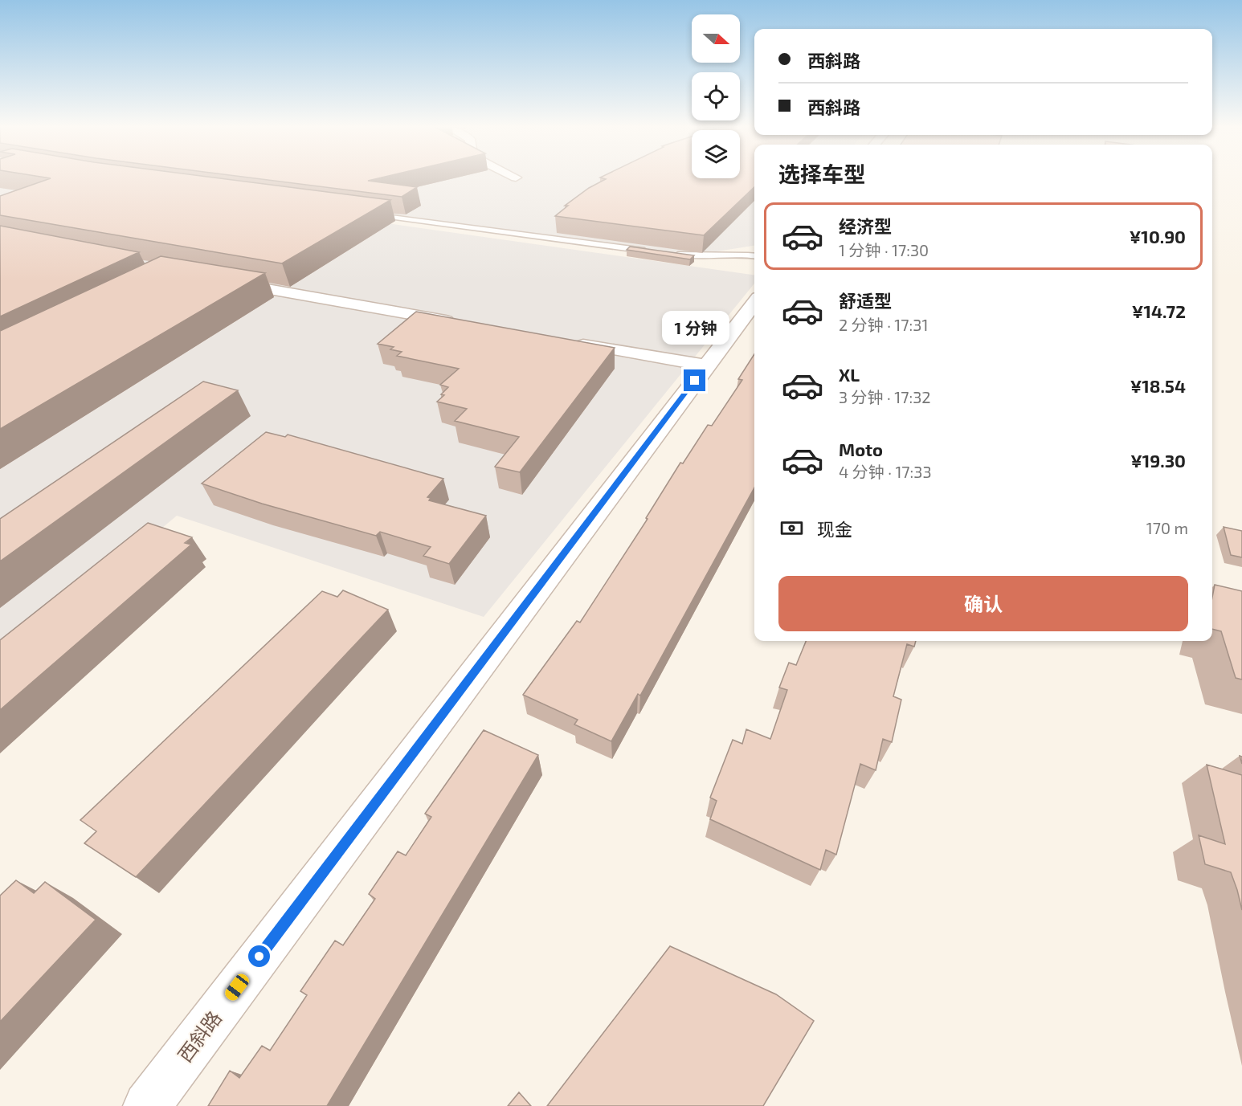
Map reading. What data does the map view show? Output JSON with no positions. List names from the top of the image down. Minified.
{"streets":{"street":["西斜路"]},"north":"right","page":{"banner":["西斜路","西斜路"],"heading":"选择车型","list":[{"name":"经济型","note":"1 分钟 · 17:30","value":"¥10.90"},{"name":"舒适型","note":"2 分钟 · 17:31","value":"¥14.72"},{"name":"XL","note":"3 分钟 · 17:32","value":"¥18.54"},{"name":"Moto","note":"4 分钟 · 17:33","value":"¥19.30"}],"bubble":"1 分钟","pay":["现金","170 m"],"buttons":"确认"}}
